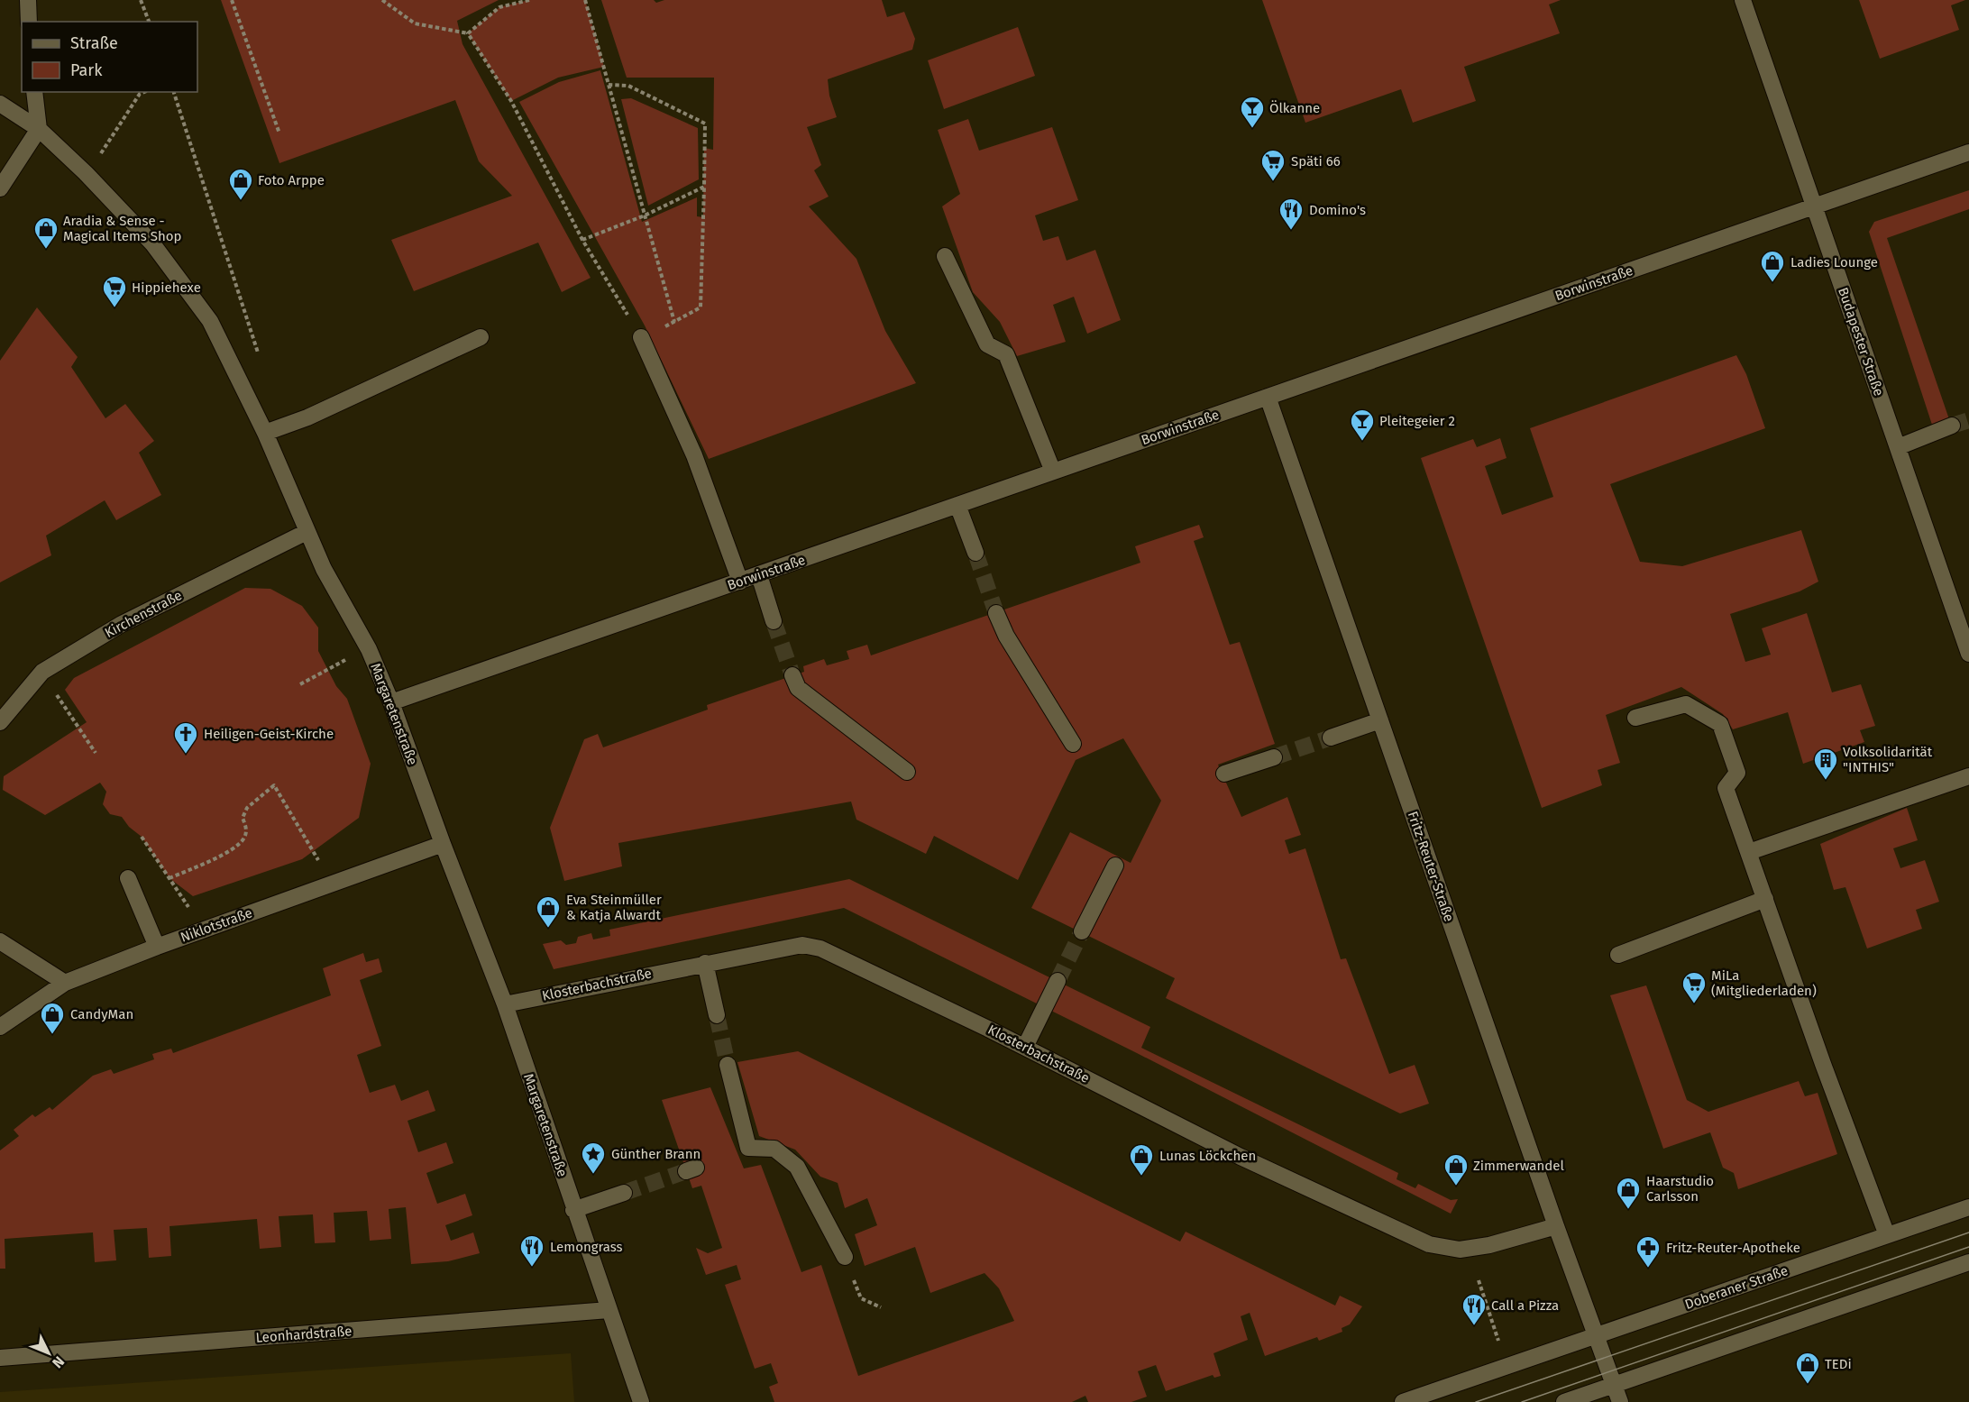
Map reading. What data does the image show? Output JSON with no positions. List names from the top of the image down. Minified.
{"streets":{"street":["Borwinstraße","Budapester Straße","Kirchenstraße","Margaretenstraße","Fritz-Reuter-Straße","Niklotstraße","Klosterbachstraße","Doberaner Straße","Leonhardstraße"]},"crossings":[["Borwinstraße","Budapester Straße"],["Borwinstraße","Margaretenstraße"],["Borwinstraße","Fritz-Reuter-Straße"],["Kirchenstraße","Margaretenstraße"],["Margaretenstraße","Niklotstraße"],["Margaretenstraße","Klosterbachstraße"],["Margaretenstraße","Leonhardstraße"],["Fritz-Reuter-Straße","Klosterbachstraße"],["Fritz-Reuter-Straße","Doberaner Straße"]],"places":{"bar":["Ölkanne","Pleitegeier 2"],"supermarket":["Späti 66","Hippiehexe","MiLa (Mitgliederladen)"],"shop":["Foto Arppe","Aradia & Sense - Magical Items Shop","Ladies Lounge","Eva Steinmüller & Katja Alwardt","CandyMan","Lunas Löckchen","Zimmerwandel","Haarstudio Carlsson","TEDi"],"restaurant":["Domino's","Lemongrass","Call a Pizza"],"church":["Heiligen-Geist-Kirche"],"building":["Volksolidarität \"INTHIS\""],"place":["Günther Brann"],"pharmacy":["Fritz-Reuter-Apotheke"]},"legend":["Straße","Park"],"north":"bottom right"}
